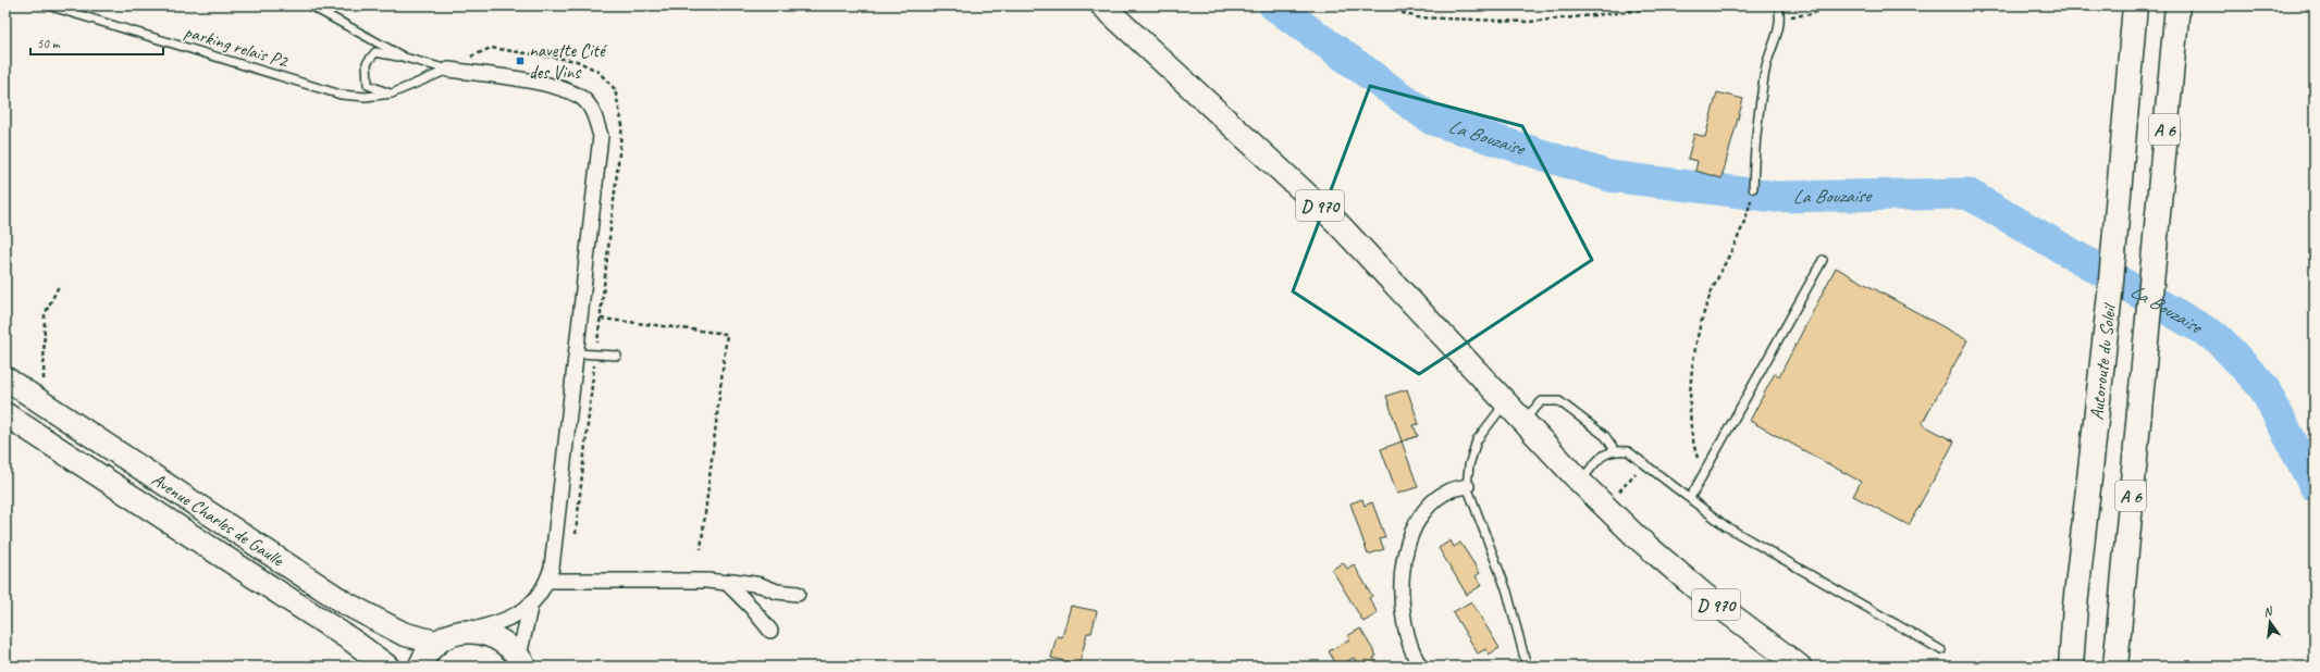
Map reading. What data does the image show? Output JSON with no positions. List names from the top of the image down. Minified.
{"streets":{"highway":["A 6","Autoroute du Soleil"],"main road":["D 970","Avenue Charles de Gaulle"],"lane":["parking relais P2"]},"water":["La Bouzaise"],"places":{"transit":["navette Cité des Vins"]},"scale_bar":"50 m","north":"top"}
